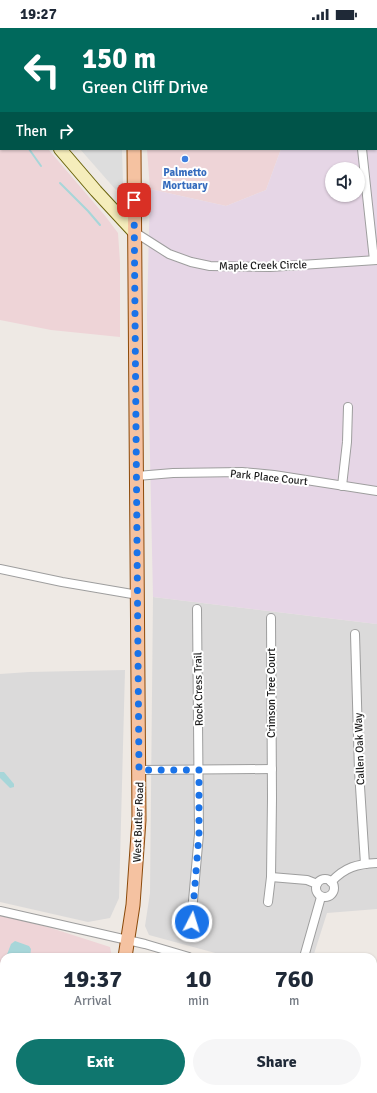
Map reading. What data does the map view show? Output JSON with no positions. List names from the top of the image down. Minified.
{"streets":{"main road":["West Butler Road"],"street":["Maple Creek Circle","Park Place Court","Rock Cress Trail","Crimson Tree Court","Callen Oak Way"]},"crossings":[["Maple Creek Circle","West Butler Road"],["Park Place Court","West Butler Road"]],"places":["Palmetto Mortuary"],"page":{"status":"19:27","turn":["150 m","Green Cliff Drive"],"then":"Then","eta":["19:37","Arrival","10","min","760","m"],"buttons":["Exit","Share"]}}
